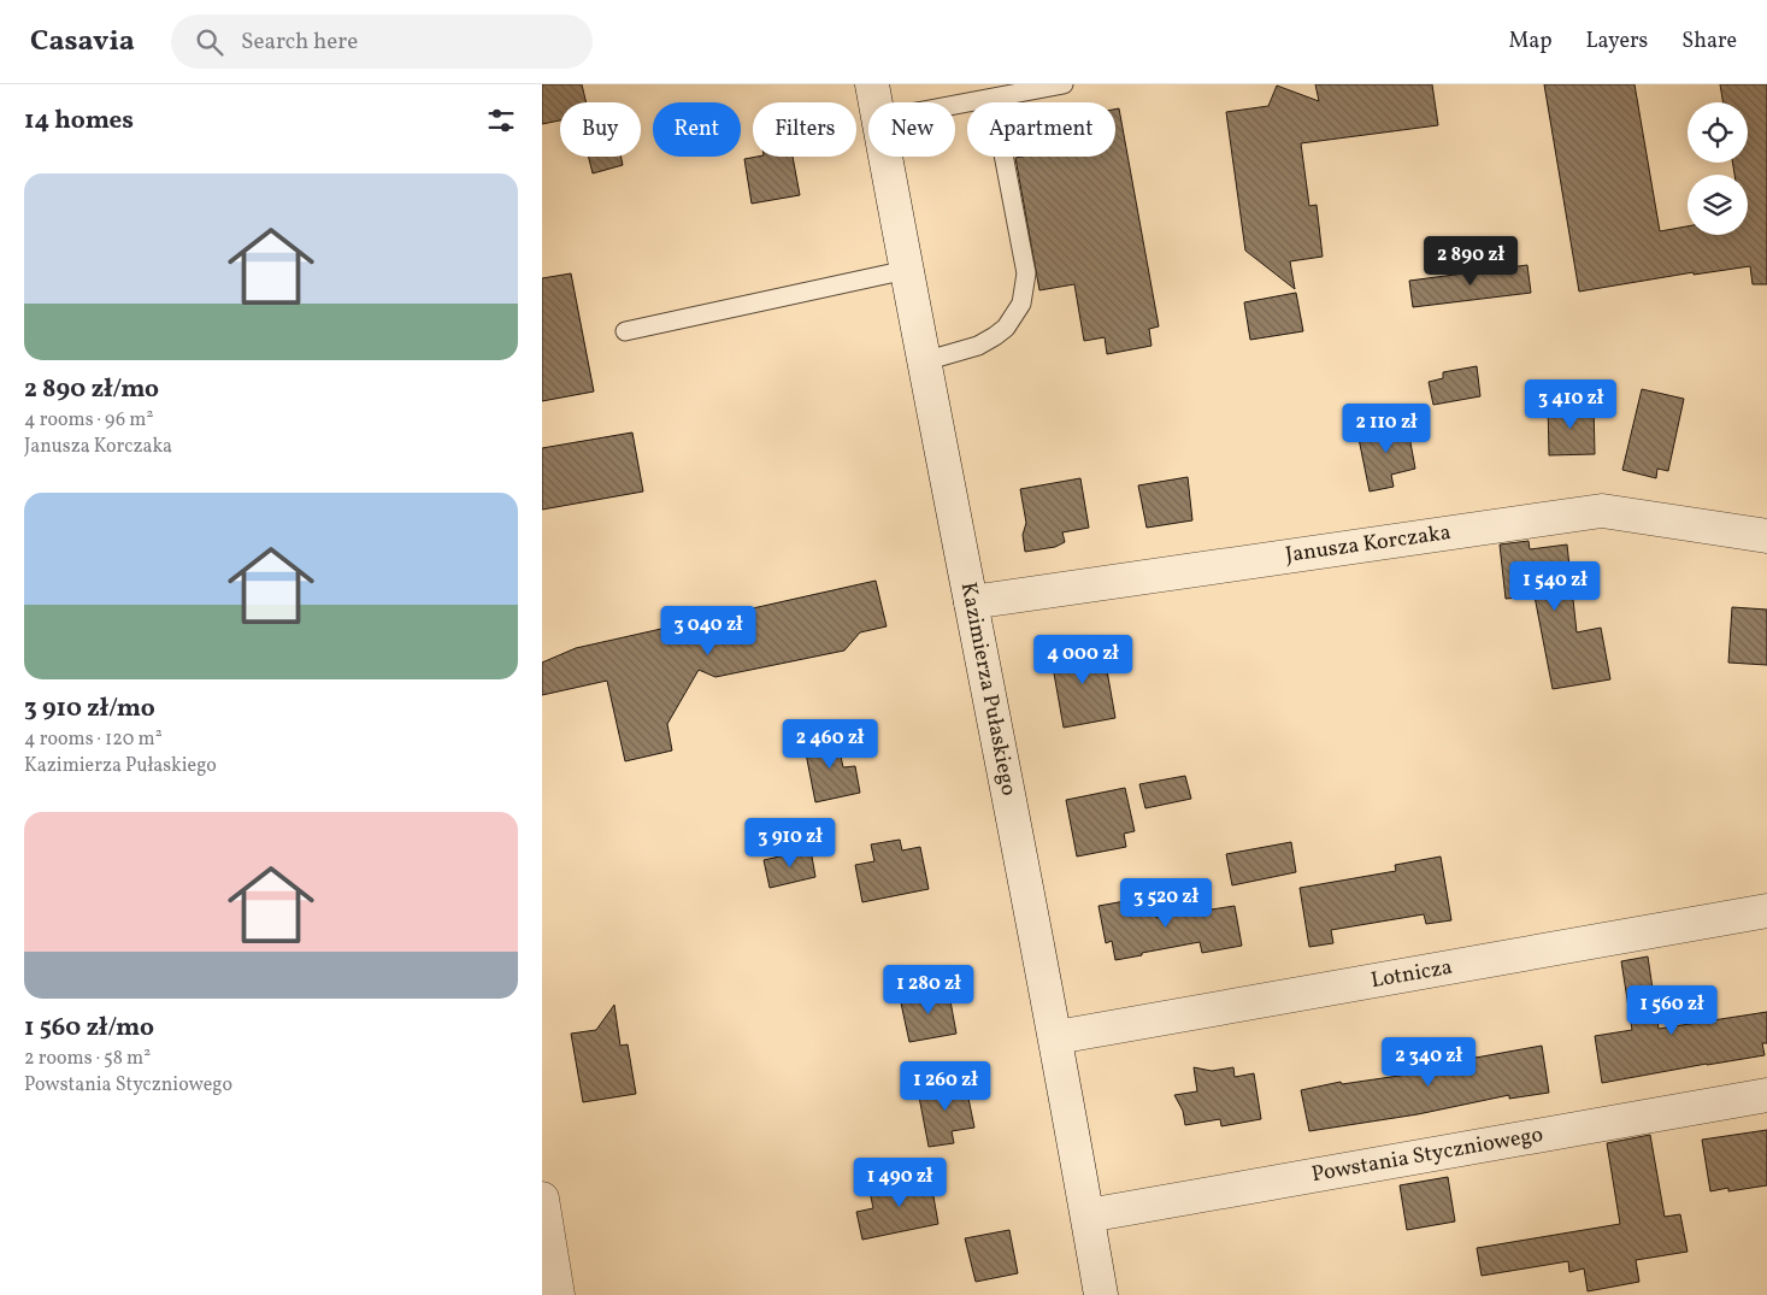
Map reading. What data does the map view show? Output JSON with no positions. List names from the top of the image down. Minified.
{"streets":{"street":["Janusza Korczaka","Kazimierza Pułaskiego","Lotnicza","Powstania Styczniowego"]},"crossings":[["Janusza Korczaka","Kazimierza Pułaskiego"],["Kazimierza Pułaskiego","Lotnicza"],["Kazimierza Pułaskiego","Powstania Styczniowego"]],"page":{"header":"Casavia","search":"Search here","nav":["Map","Layers","Share"],"heading":"14 homes","chip":["Buy","Rent","Filters","New","Apartment"],"list":[{"name":"2 890 zł/mo","note":"4 rooms · 96 m² · Janusza Korczaka"},{"name":"3 910 zł/mo","note":"4 rooms · 120 m² · Kazimierza Pułaskiego"},{"name":"1 560 zł/mo","note":"2 rooms · 58 m² · Powstania Styczniowego"}],"price":["2 890 zł","3 410 zł","2 110 zł","1 540 zł","3 040 zł","4 000 zł","2 460 zł","3 910 zł","3 520 zł","1 280 zł","1 560 zł","2 340 zł","1 260 zł","1 490 zł"]}}
